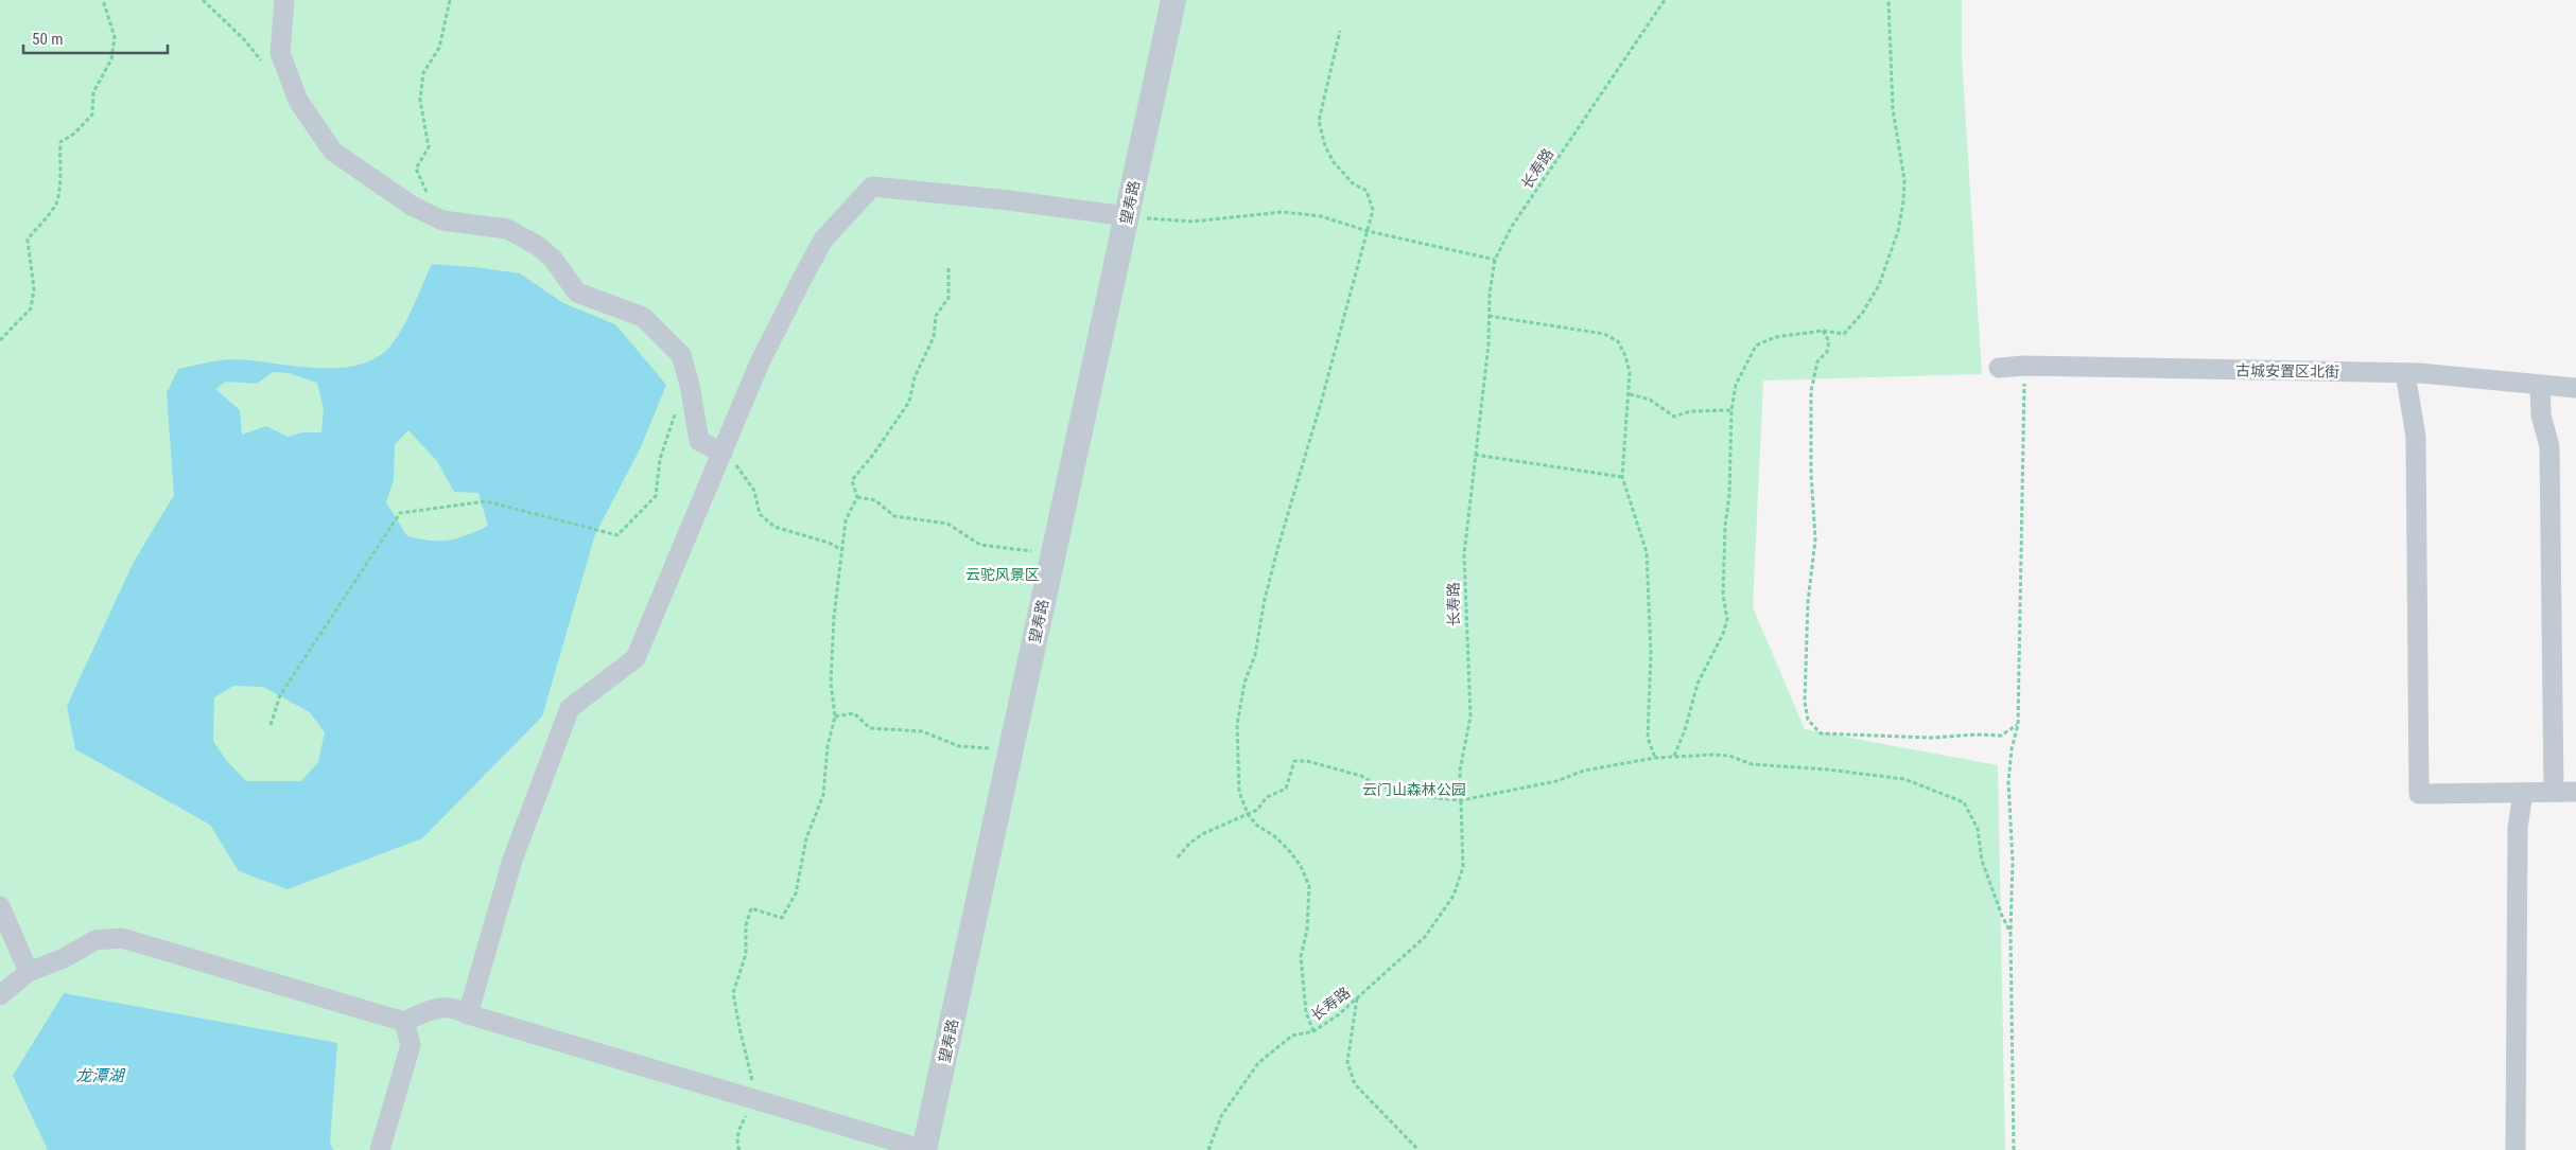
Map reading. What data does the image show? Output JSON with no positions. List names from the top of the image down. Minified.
{"streets":{"street":["望寿路","古城安置区北街"],"path":["长寿路"]},"water":["龙潭湖"],"parks":["云驼风景区","云门山森林公园"],"scale_bar":"50 m"}
